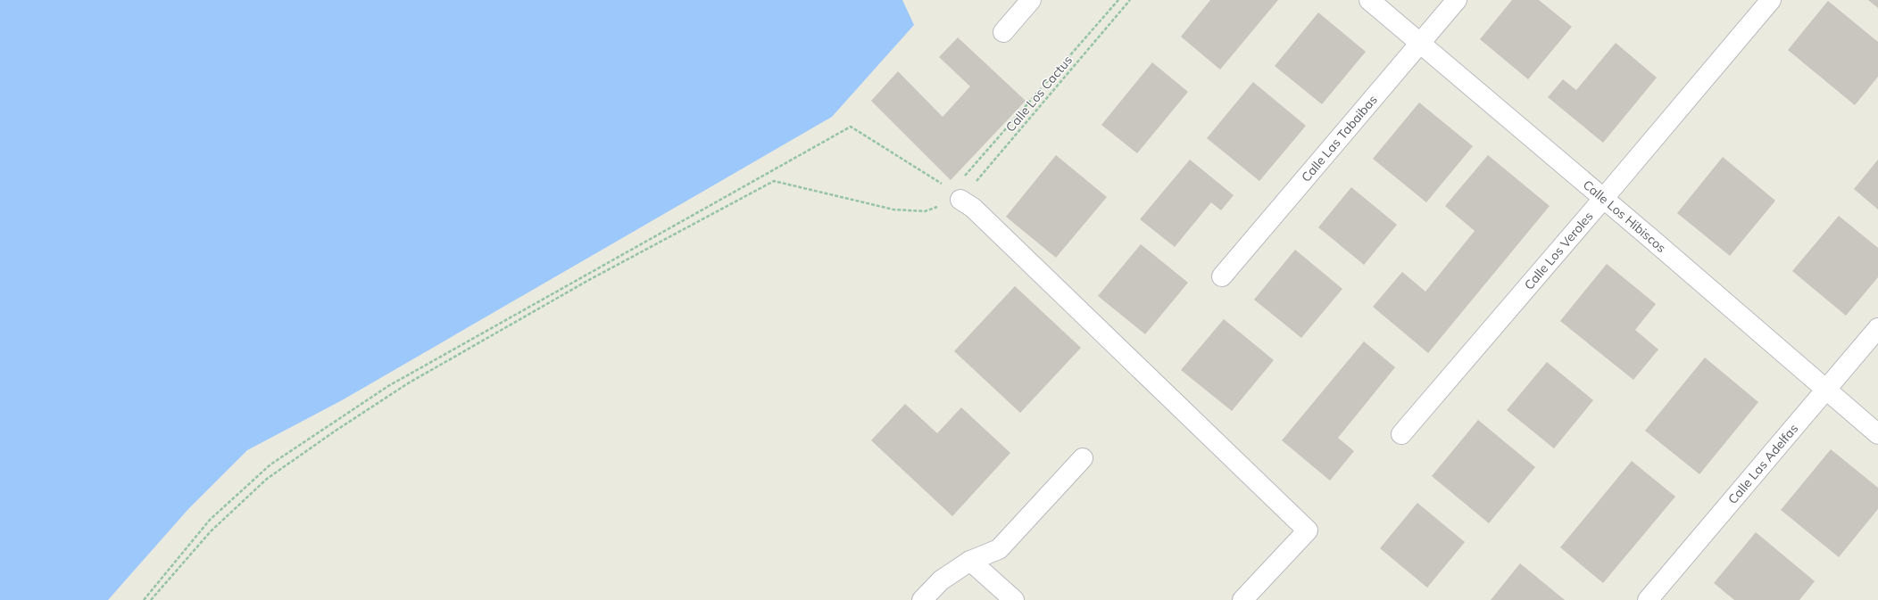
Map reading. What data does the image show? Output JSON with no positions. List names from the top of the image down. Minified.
{"streets":{"street":["Calle Las Tabaibas","Calle Los Hibiscos","Calle Los Veroles","Calle Las Adelfas"],"path":["Calle Los Cactus"]},"crossings":[["Calle Las Tabaibas","Calle Los Hibiscos"],["Calle Los Hibiscos","Calle Los Veroles"],["Calle Los Hibiscos","Calle Las Adelfas"]]}
